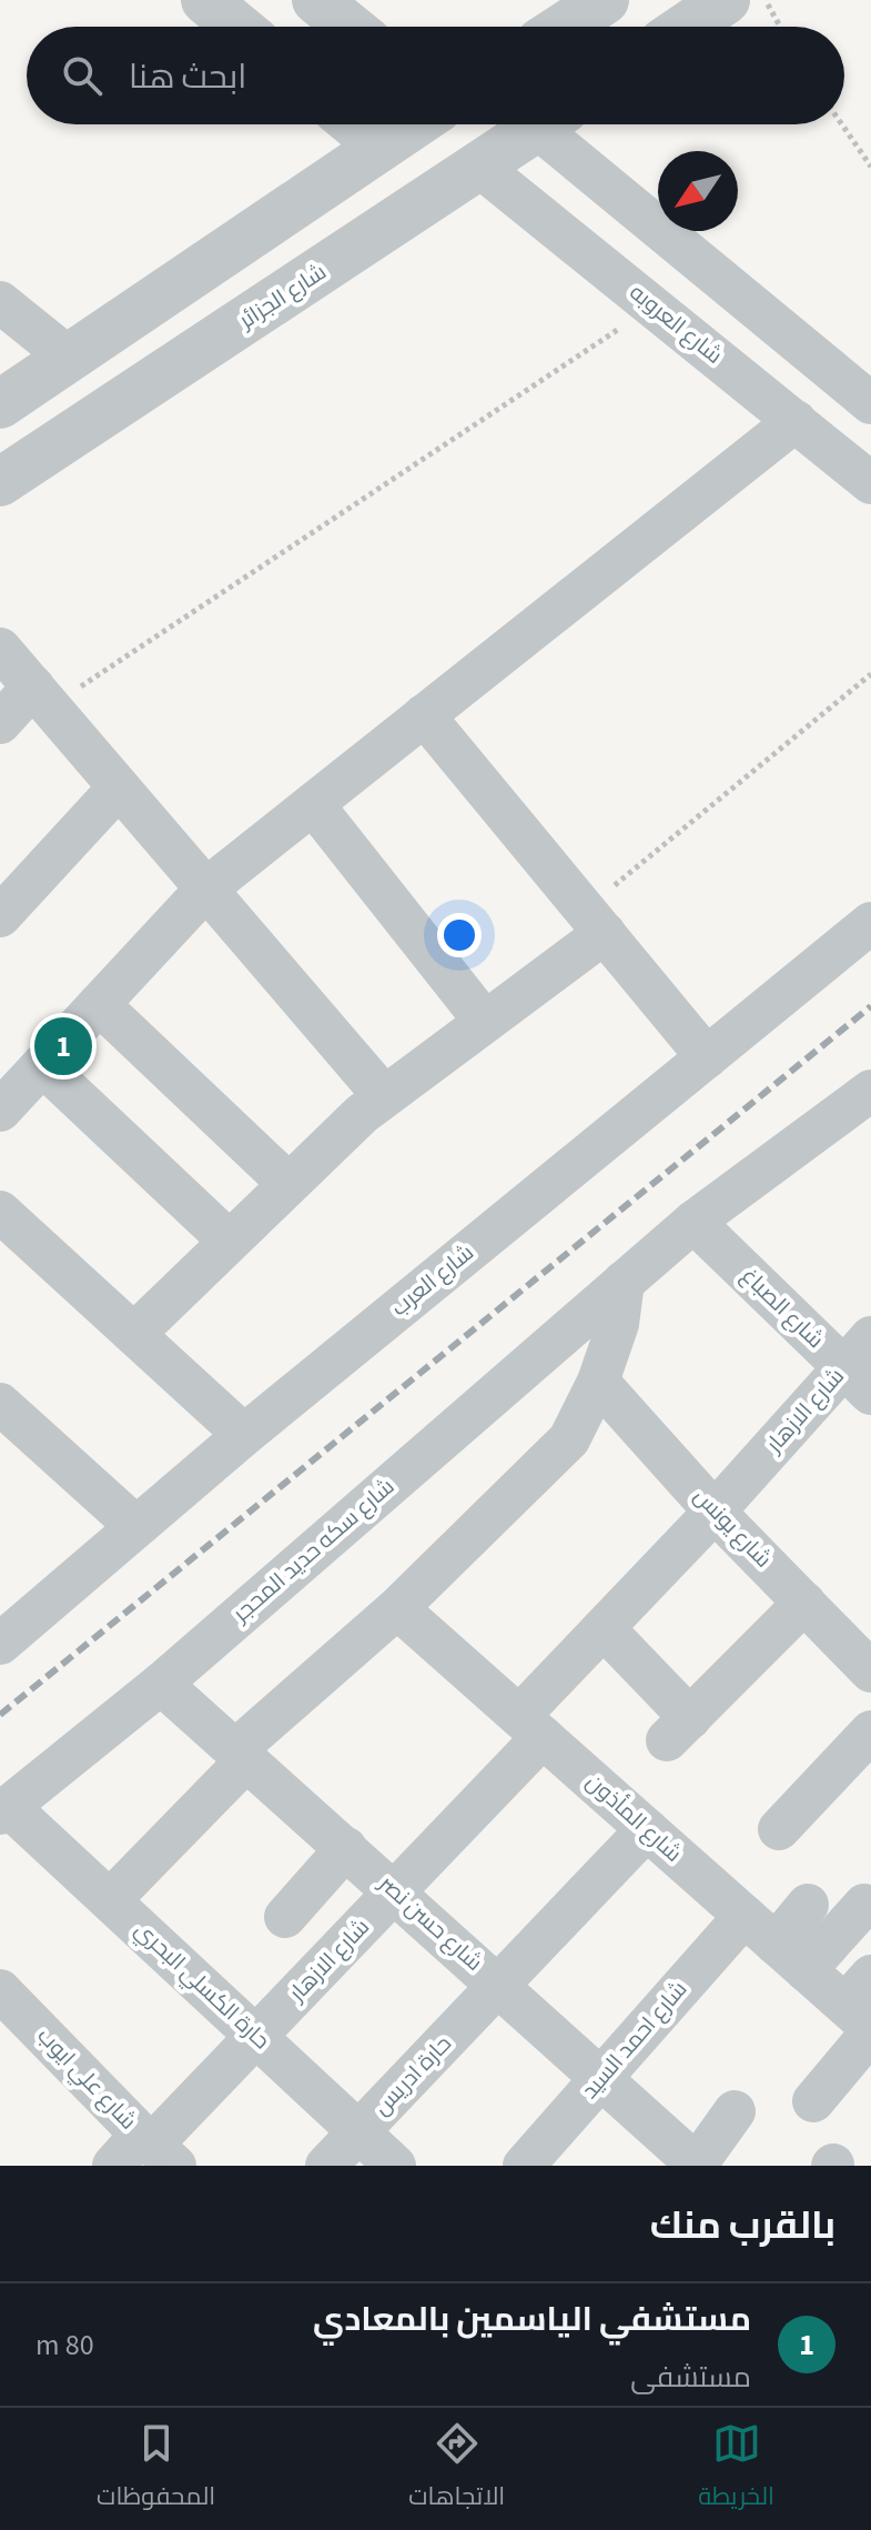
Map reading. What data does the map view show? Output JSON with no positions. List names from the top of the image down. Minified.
{"streets":{"street":["شارع الجزائر","شارع العروبه","شارع العرب","شارع الصباغ","شارع الازهار","شارع يونس","شارع سكه حديد المحجر","شارع المأذون","شارع حسن نصر","حارة الكسلي البحري","شارع احمد السيد","حارة ادريس","شارع علي ايوب"]},"crossings":[["شارع الجزائر","شارع العروبه"],["شارع الصباغ","شارع الازهار"],["شارع الصباغ","شارع سكه حديد المحجر"],["شارع الازهار","شارع يونس"],["شارع الازهار","شارع المأذون"],["شارع الازهار","شارع حسن نصر"],["شارع الازهار","حارة الكسلي البحري"],["شارع الازهار","شارع علي ايوب"],["شارع سكه حديد المحجر","شارع حسن نصر"],["شارع سكه حديد المحجر","حارة الكسلي البحري"],["شارع المأذون","شارع احمد السيد"],["شارع المأذون","حارة ادريس"],["شارع حسن نصر","شارع احمد السيد"],["شارع حسن نصر","حارة ادريس"],["حارة الكسلي البحري","حارة ادريس"]],"north":"bottom left","page":{"search":"ابحث هنا","pins":"1","heading":"بالقرب منك","list":[{"mark":"1","name":"مستشفي الياسمين بالمعادي","note":"مستشفى","value":"80 m"}],"nav":["الخريطة","الاتجاهات","المحفوظات"]}}
